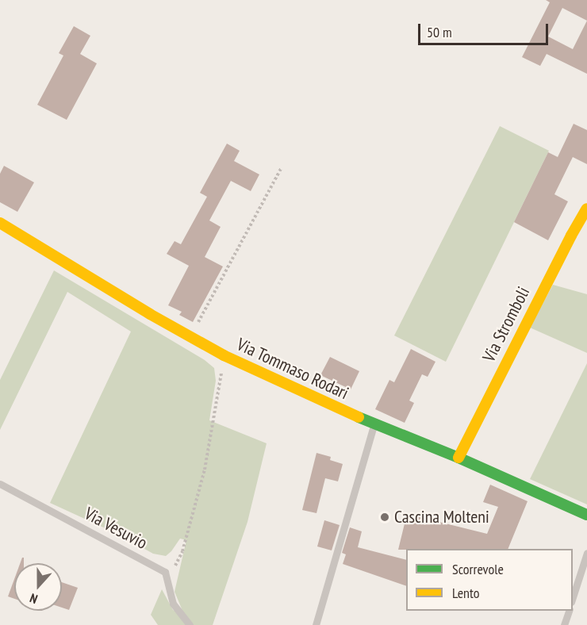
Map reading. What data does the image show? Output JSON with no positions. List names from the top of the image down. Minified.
{"streets":{"street":["Via Stromboli","Via Tommaso Rodari"],"lane":["Via Vesuvio"]},"crossings":[["Via Stromboli","Via Tommaso Rodari"]],"places":["Cascina Molteni"],"legend":["Scorrevole","Lento"],"scale_bar":"50 m","north":"bottom"}
